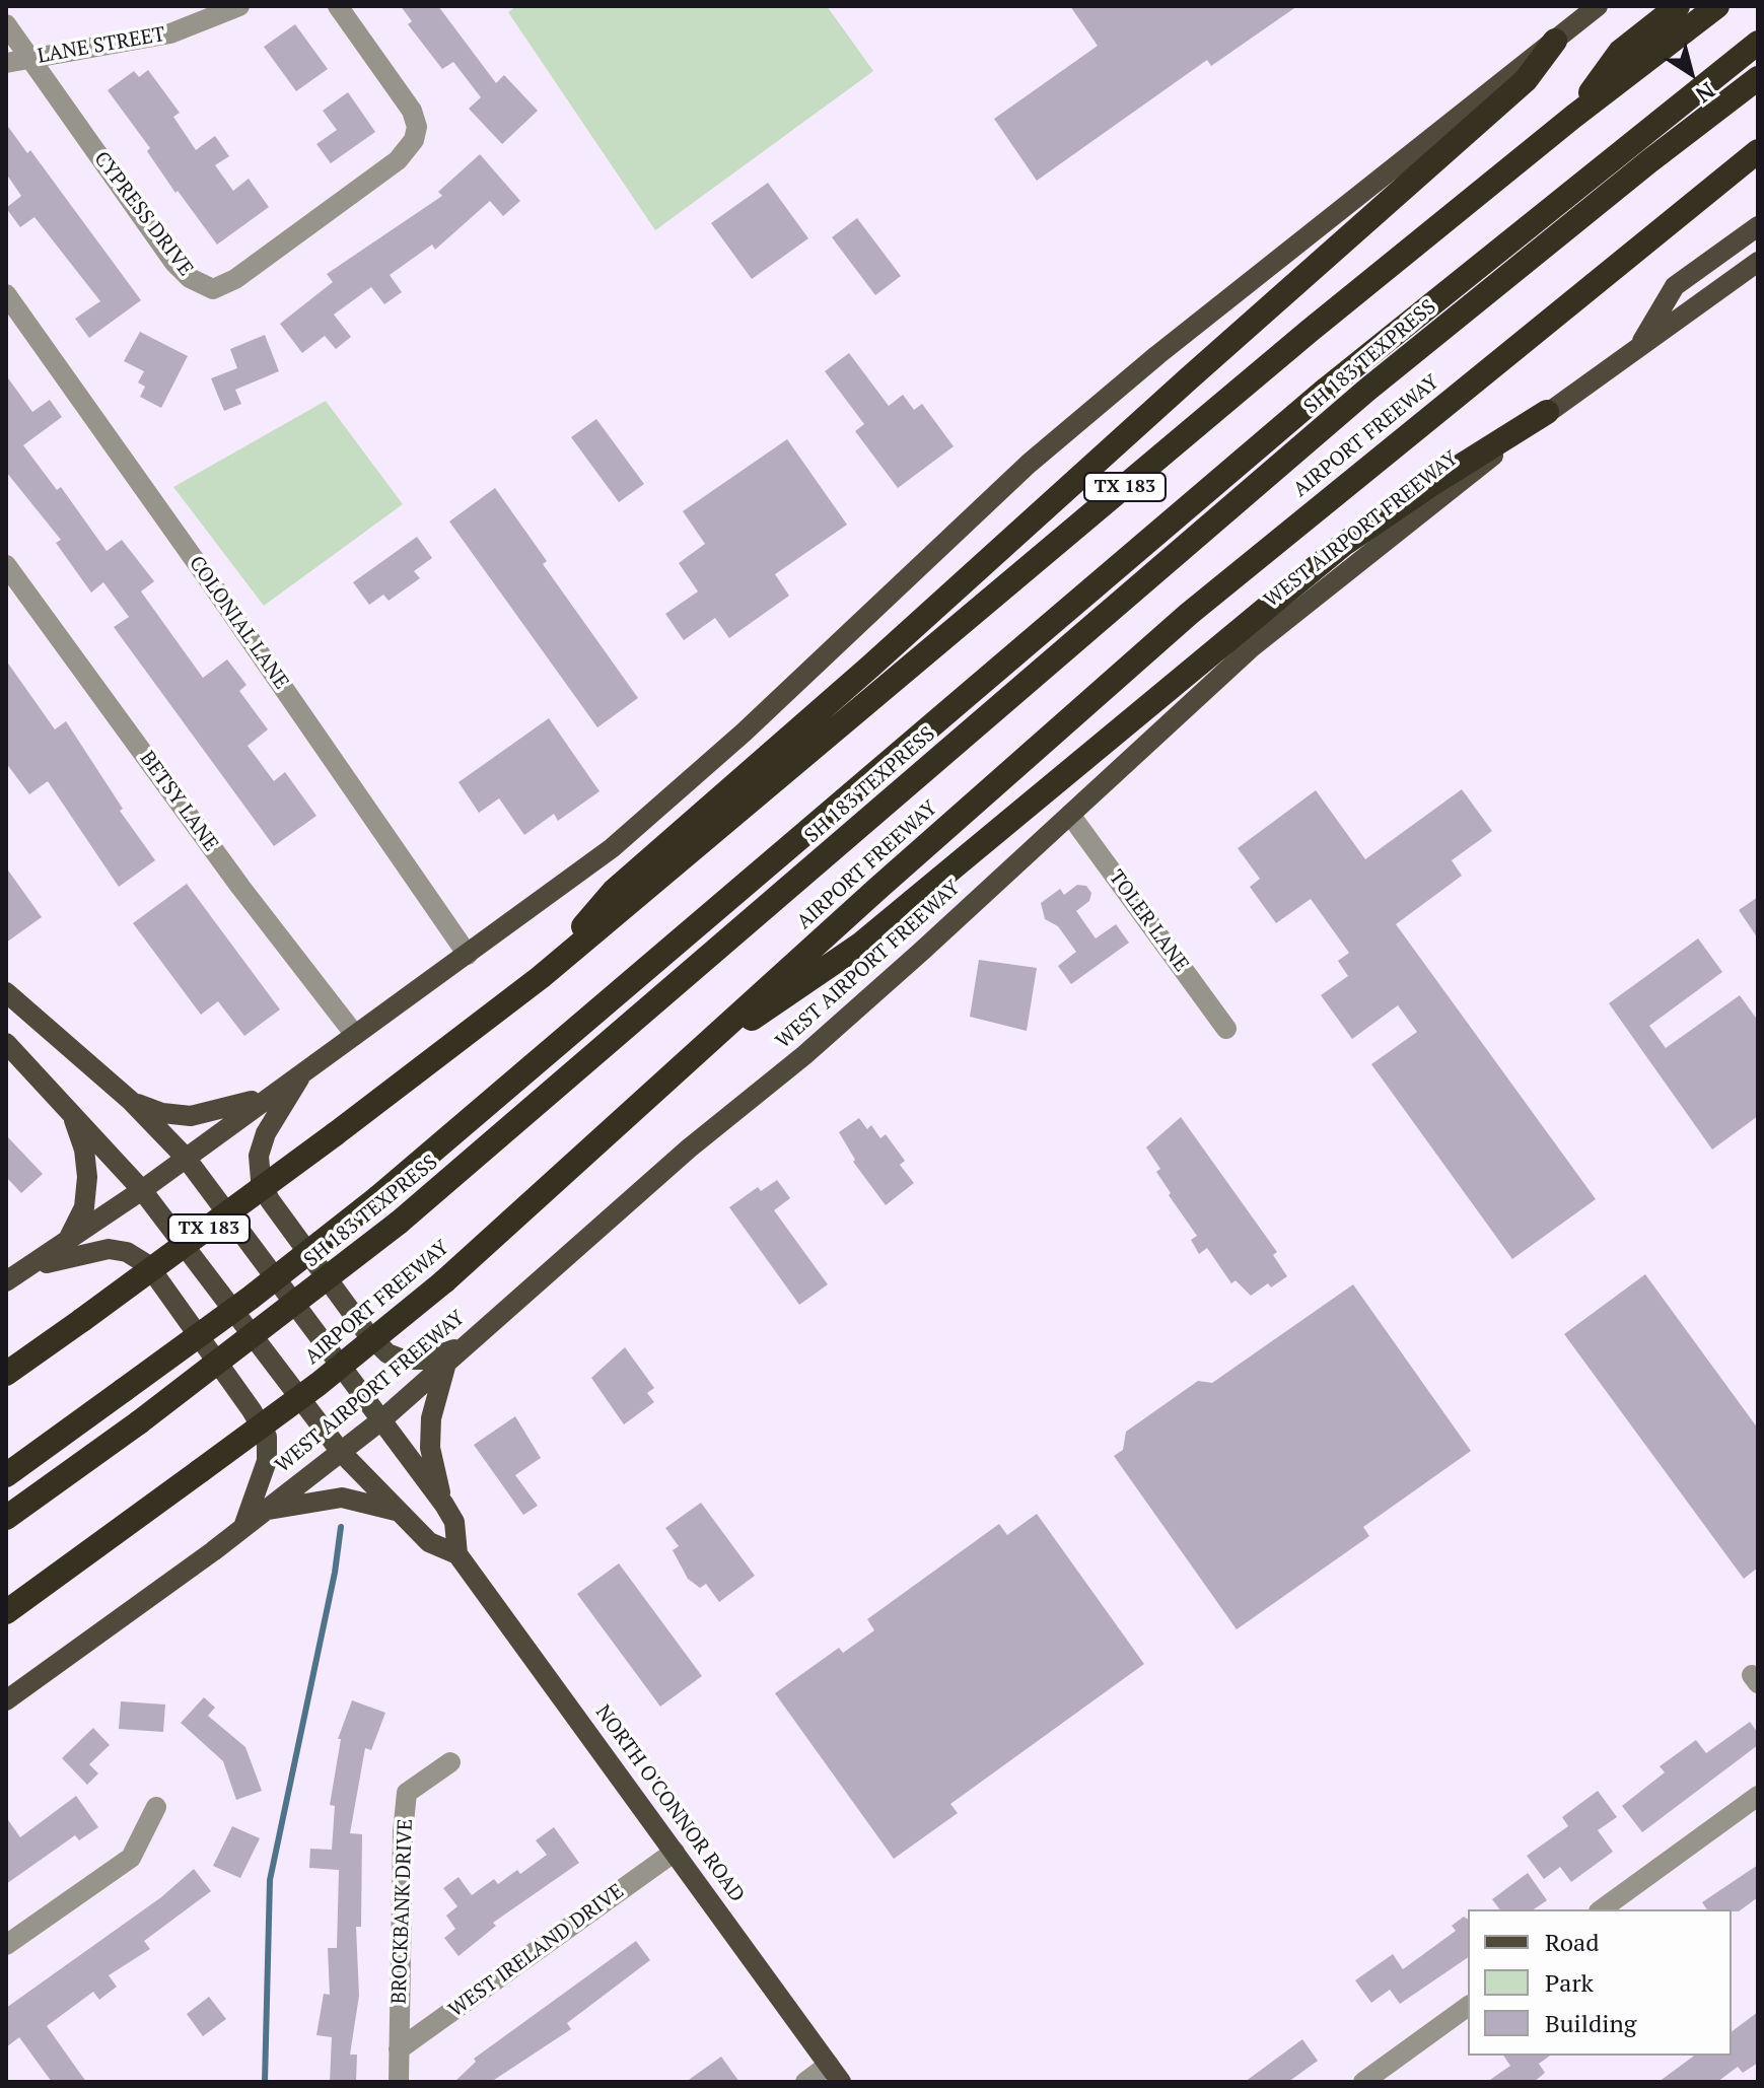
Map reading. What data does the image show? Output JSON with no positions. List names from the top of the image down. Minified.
{"streets":{"highway":["SH 183 TEXPRESS","AIRPORT FREEWAY","TX 183"],"main road":["WEST AIRPORT FREEWAY","NORTH O'CONNOR ROAD"],"street":["LANE STREET","CYPRESS DRIVE","COLONIAL LANE","BETSY LANE","TOLER LANE","BROCKBANK DRIVE","WEST IRELAND DRIVE"]},"crossings":[["LANE STREET","CYPRESS DRIVE"],["WEST AIRPORT FREEWAY","TOLER LANE"],["WEST AIRPORT FREEWAY","NORTH O'CONNOR ROAD"],["NORTH O'CONNOR ROAD","WEST IRELAND DRIVE"],["BROCKBANK DRIVE","WEST IRELAND DRIVE"]],"legend":["Road","Park","Building"],"north":"bottom right"}
